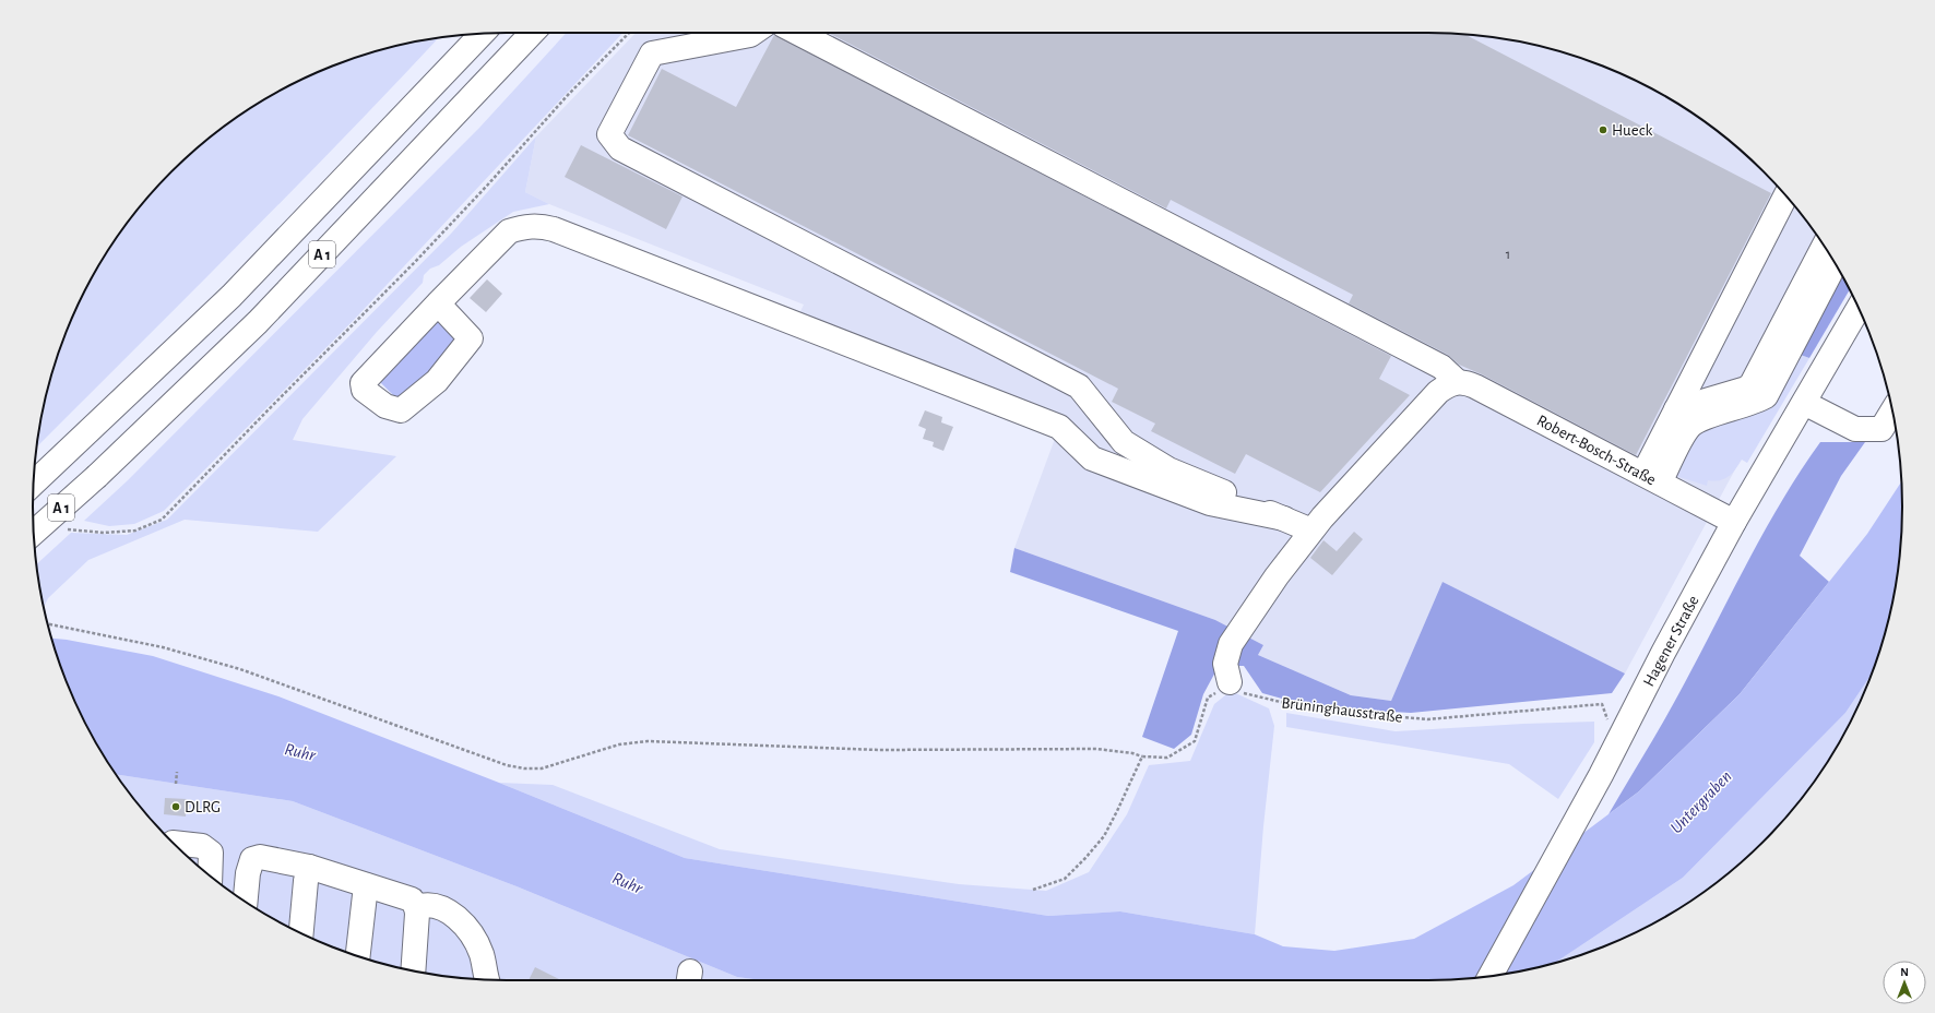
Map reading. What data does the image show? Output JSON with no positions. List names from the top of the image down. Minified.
{"streets":{"main road":["A 1","Robert-Bosch-Straße","Hagener Straße"],"path":["Brüninghausstraße"]},"crossings":[["Robert-Bosch-Straße","Hagener Straße"],["Hagener Straße","Brüninghausstraße"]],"water":["Ruhr","Untergraben"],"places":["Hueck","DLRG"],"house_numbers":["1"],"north":"top"}
